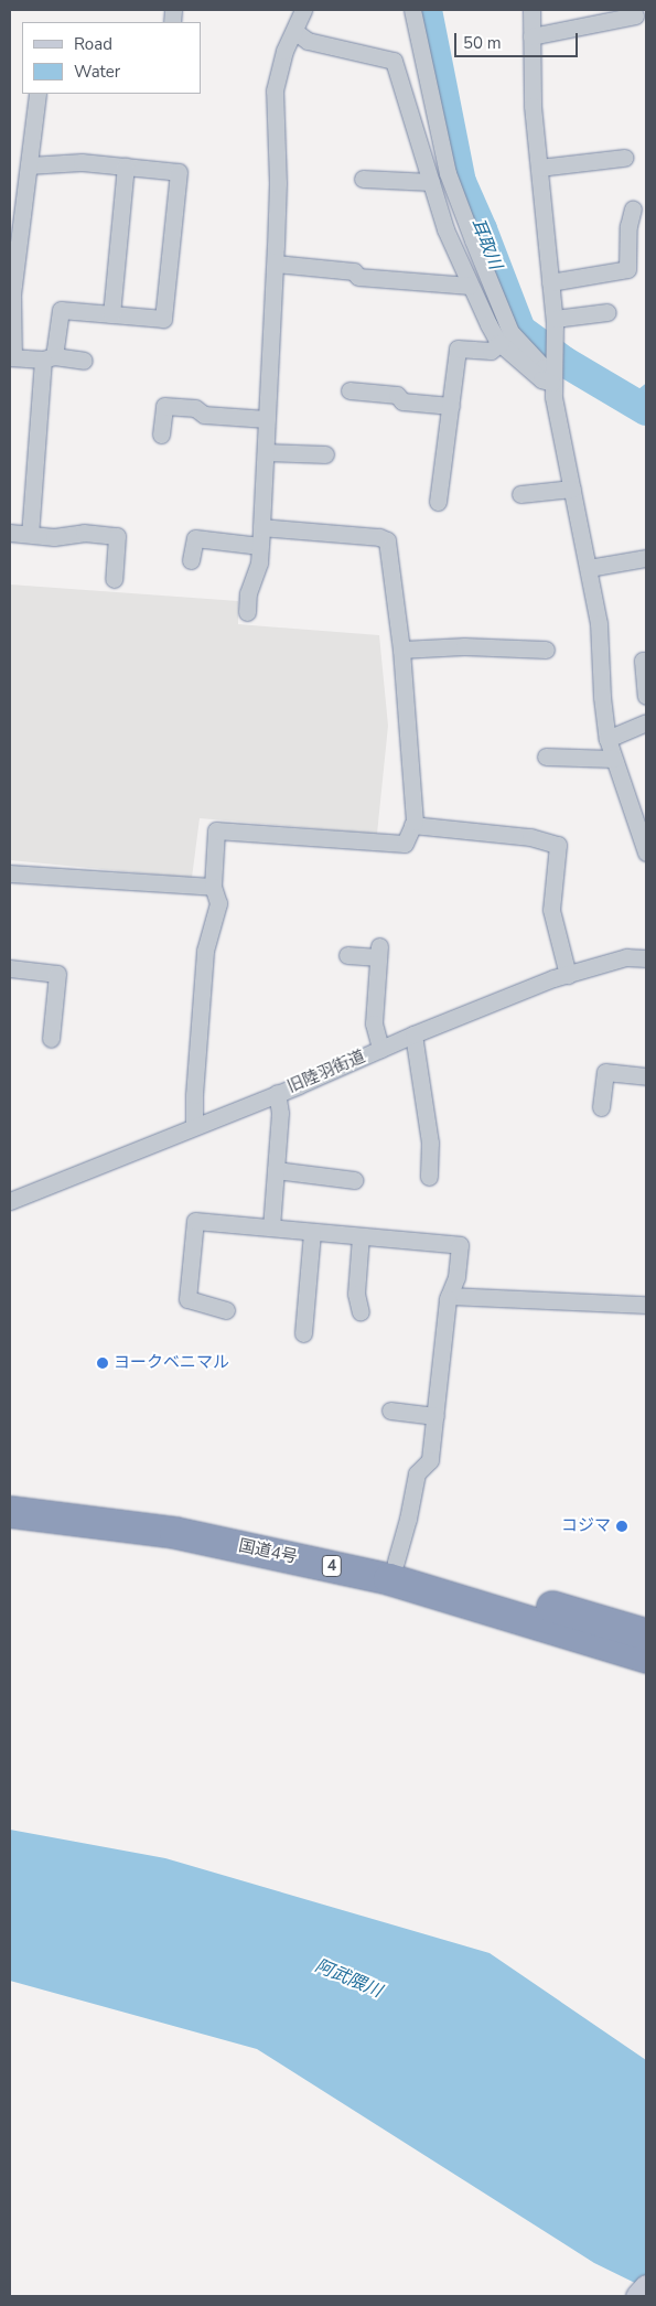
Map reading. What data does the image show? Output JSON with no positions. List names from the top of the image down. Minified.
{"streets":{"highway":["国道4号","4"],"street":["旧陸羽街道"]},"water":["耳取川","阿武隈川"],"places":["ヨークベニマル","コジマ"],"legend":["Road","Water"],"scale_bar":"50 m"}
